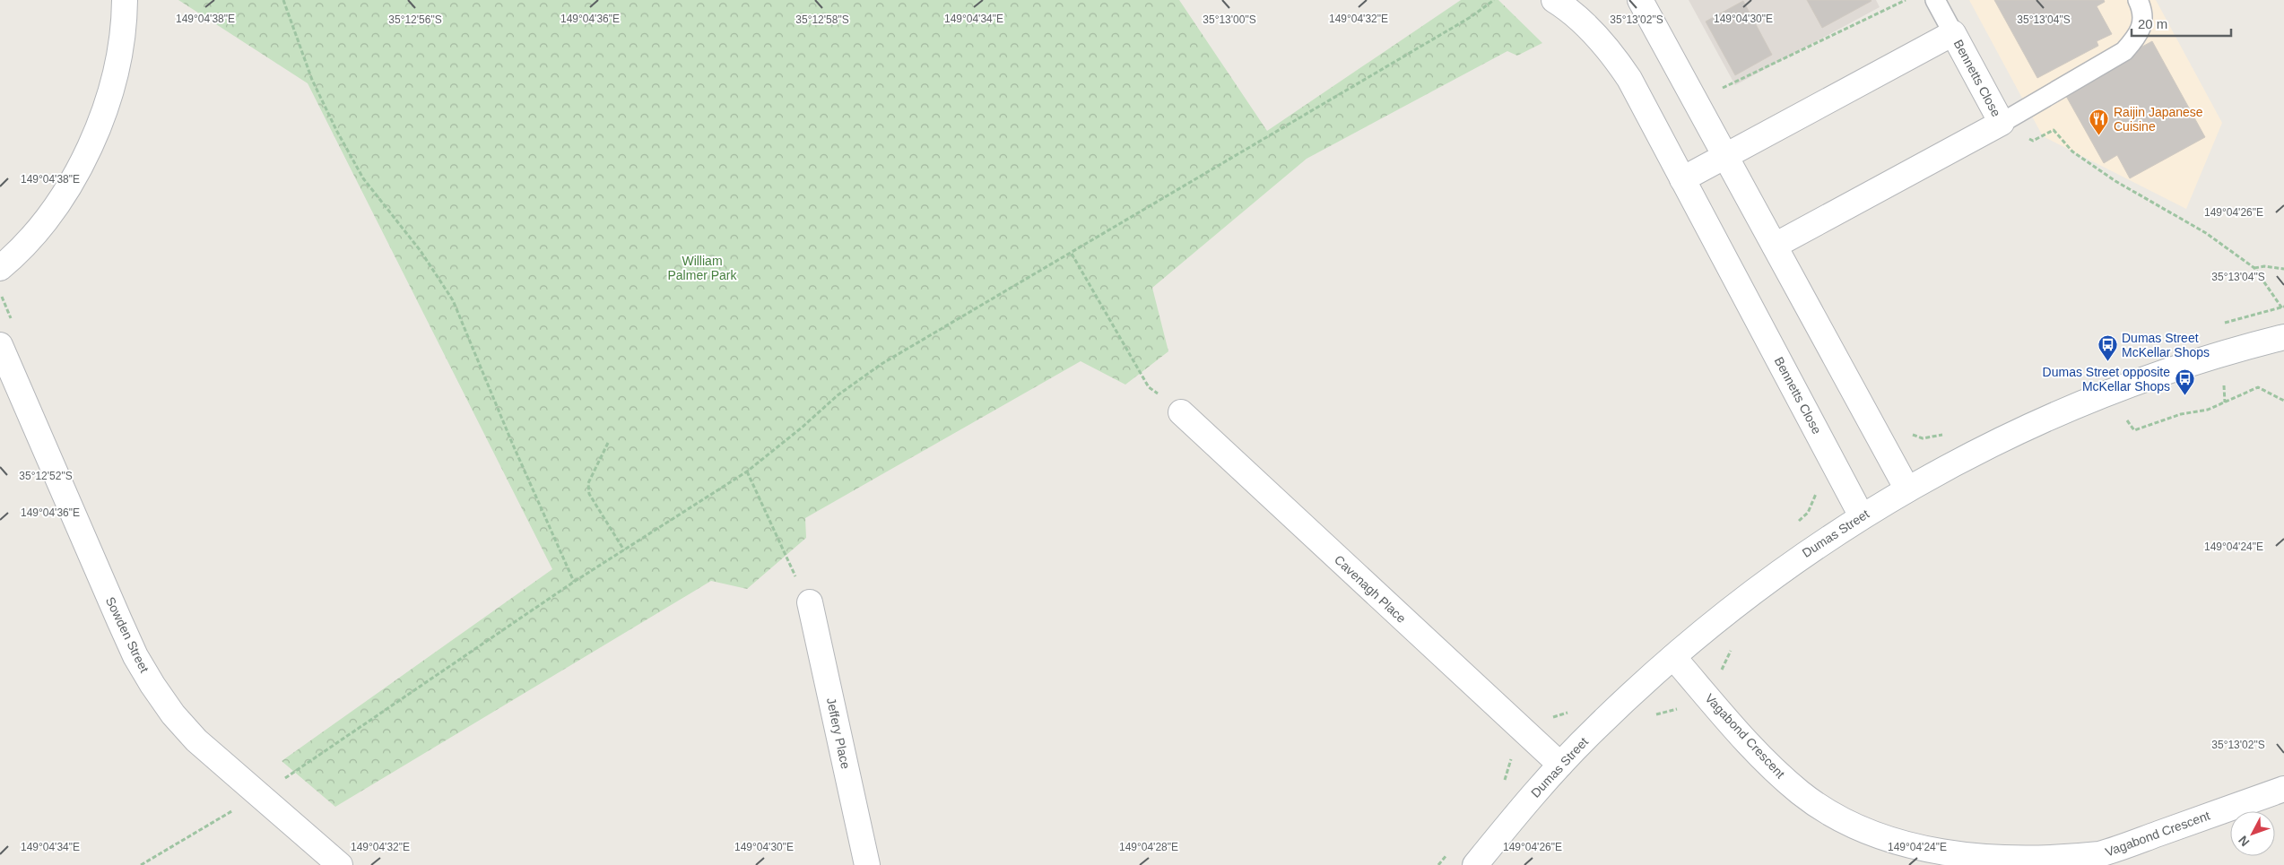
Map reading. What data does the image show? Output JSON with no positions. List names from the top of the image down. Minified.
{"streets":{"street":["Bennetts Close","Dumas Street","Cavenagh Place","Sowden Street","Jeffery Place","Vagabond Crescent"]},"crossings":[["Bennetts Close","Dumas Street"],["Dumas Street","Cavenagh Place"],["Dumas Street","Vagabond Crescent"]],"parks":["William Palmer Park"],"places":{"restaurant":["Raijin Japanese Cuisine"],"bus stop":["Dumas Street McKellar Shops","Dumas Street opposite McKellar Shops"]},"scale_bar":"20 m","north":"bottom left","coordinates":["149°04'38\"E","149°04'36\"E","149°04'34\"E","149°04'32\"E","149°04'30\"E","35°12'56\"S","35°12'58\"S","35°13'00\"S","35°13'02\"S","35°13'04\"S","149°04'26\"E","35°12'52\"S","149°04'24\"E","149°04'28\"E"]}
